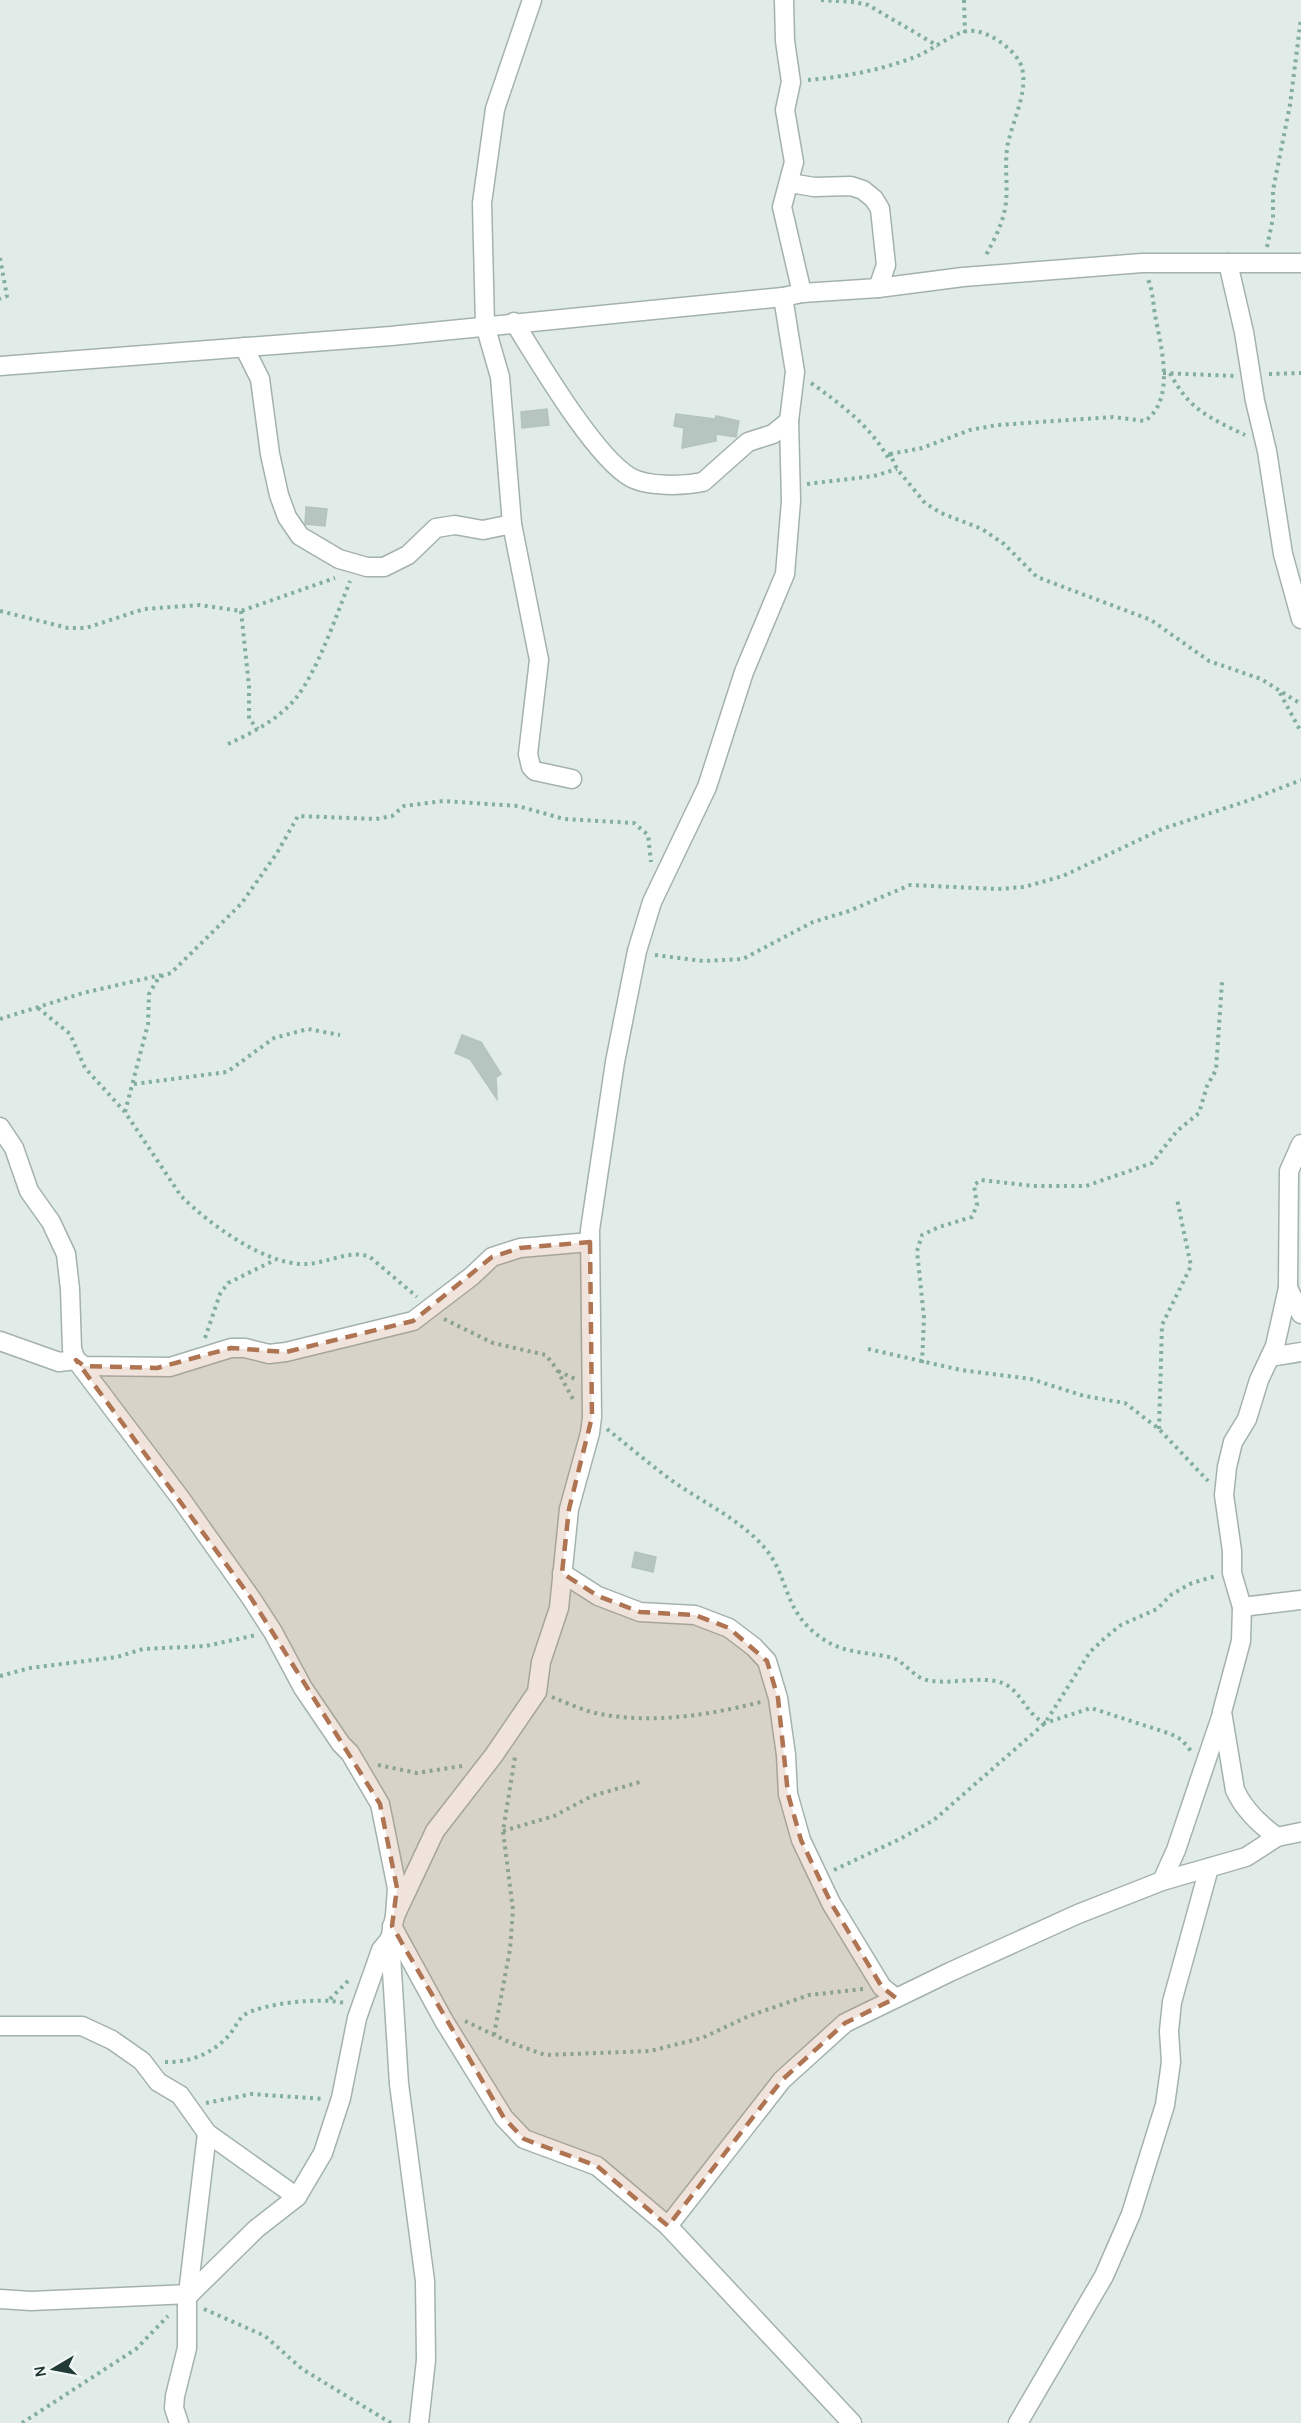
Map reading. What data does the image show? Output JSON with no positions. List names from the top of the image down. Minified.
{"north":"left"}
